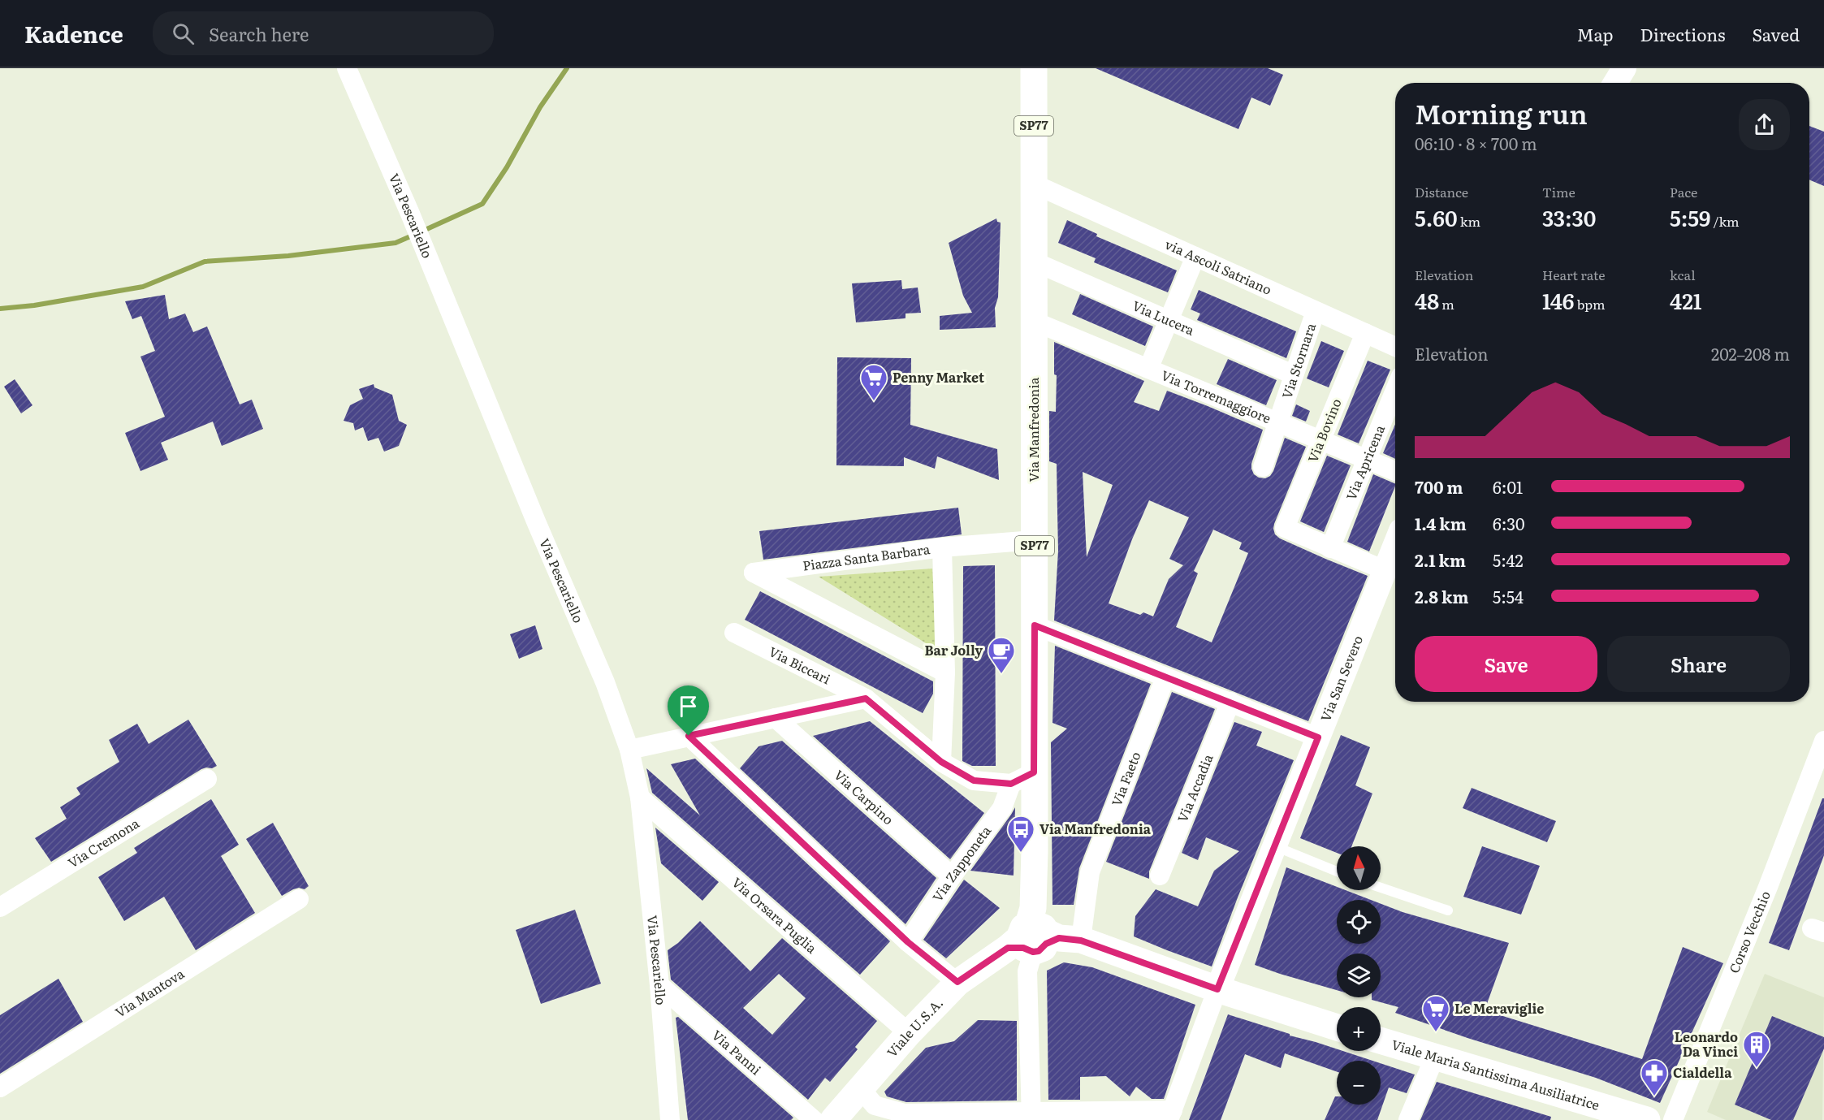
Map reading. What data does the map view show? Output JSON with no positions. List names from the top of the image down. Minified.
{"streets":{"main road":["SP77","Via Manfredonia","Viale U.S.A.","Viale Maria Santissima Ausiliatrice"],"street":["Via Pescariello","via Ascoli Satriano","Via Lucera","Via Stornara","Via Torremaggiore","Via Bovino","Via Apricena","Piazza Santa Barbara","Via Biccari","Via San Severo","Via Faeto","Via Accadia","Via Carpino","Via Cremona","Via Zapponeta","Via Orsara Puglia","Corso Vecchio","Via Mantova","Via Panni"]},"crossings":[["Via Pescariello","Via Biccari"],["Via Pescariello","Via Orsara Puglia"],["Via Pescariello","Via Panni"],["via Ascoli Satriano","Via Stornara"],["via Ascoli Satriano","Via Manfredonia"],["via Ascoli Satriano","Via Bovino"],["Via Lucera","Via Stornara"],["Via Lucera","Via Manfredonia"],["Via Stornara","Via Torremaggiore"],["Via Torremaggiore","Via Manfredonia"],["Via Torremaggiore","Via Bovino"],["Via Torremaggiore","Via Apricena"],["Via Manfredonia","Via Biccari"],["Via Manfredonia","Via Faeto"],["Via Manfredonia","Via Zapponeta"],["Via Manfredonia","Viale U.S.A."],["Via Bovino","Via Apricena"],["Piazza Santa Barbara","Via Biccari"],["Via Biccari","Via Carpino"],["Via Biccari","Via Zapponeta"],["Via Faeto","Viale U.S.A."],["Via Carpino","Via Zapponeta"],["Via Orsara Puglia","Viale U.S.A."]],"places":{"supermarket":["Penny Market","Le Meraviglie"],"cafe":["Bar Jolly"],"bus stop":["Via Manfredonia"],"building":["Leonardo Da Vinci"],"pharmacy":["Cialdella"]},"north":"top","page":{"header":"Kadence","search":"Search here","nav":["Map","Directions","Saved"],"heading":["Morning run","06:10 · 8 × 700 m"],"stats":[["Distance","5.60 km"],["Time","33:30"],["Pace","5:59 /km"],["Elevation","48 m"],["Heart rate","146 bpm"],["kcal","421"]],"chart":["Elevation","202–208 m"],"list":[{"name":"700 m","note":"6:01"},{"name":"1.4 km","note":"6:30"},{"name":"2.1 km","note":"5:42"},{"name":"2.8 km","note":"5:54"}],"buttons":["Save","Share"],"map_buttons":["+","−"]}}
